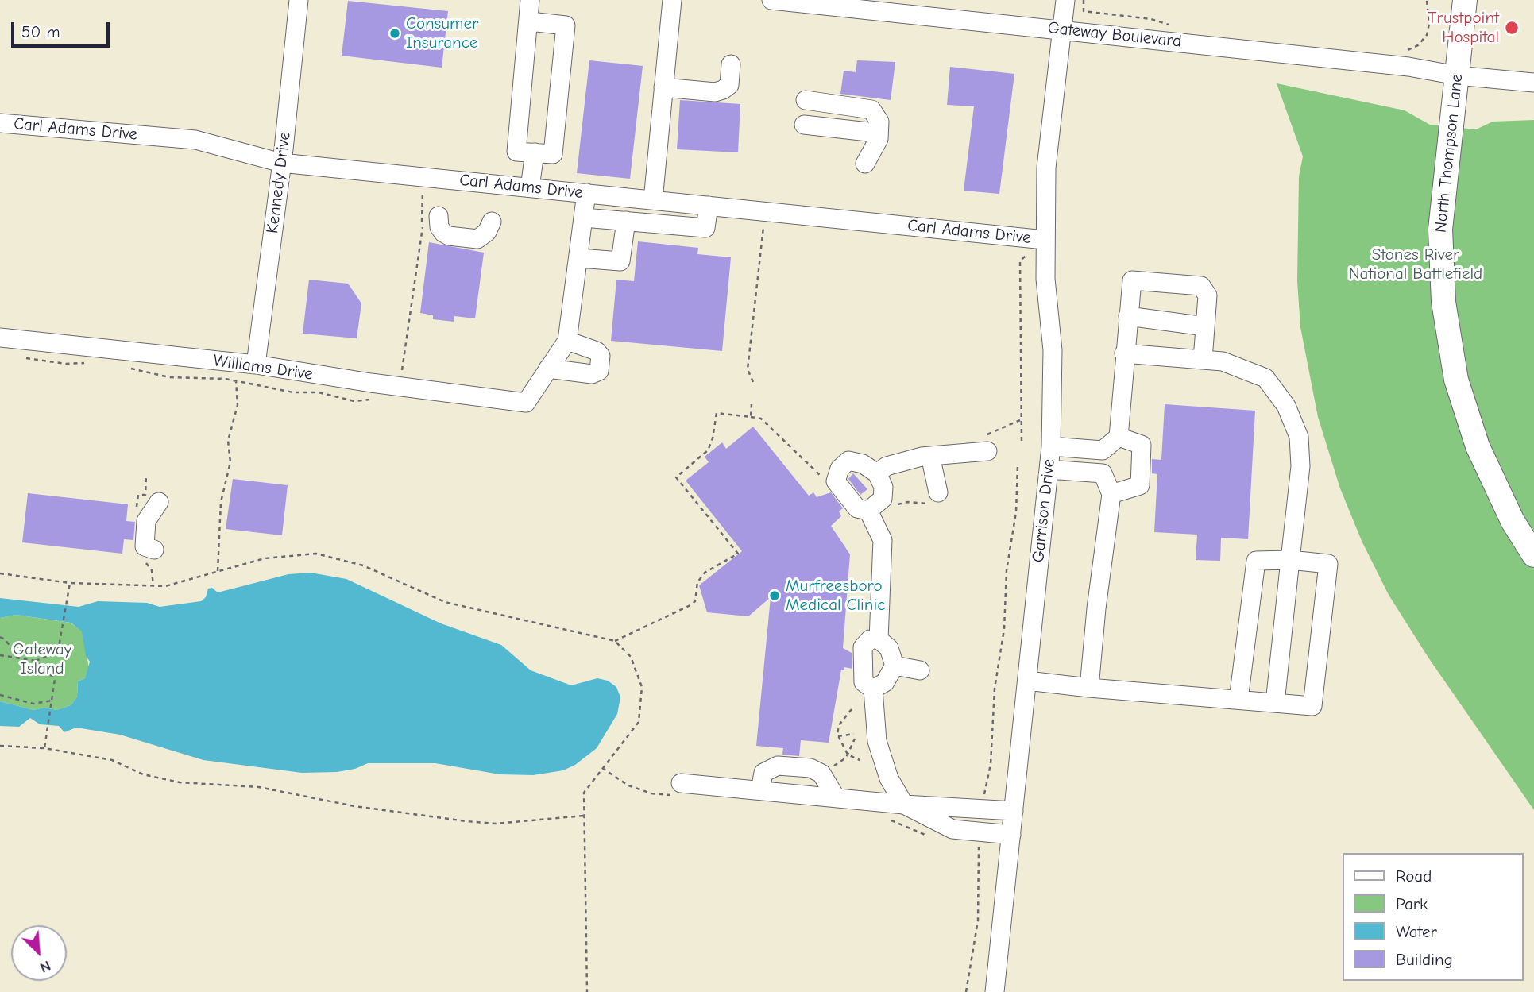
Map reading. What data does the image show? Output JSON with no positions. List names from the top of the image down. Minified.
{"streets":{"main road":["North Thompson Lane"],"street":["Gateway Boulevard","Carl Adams Drive","Kennedy Drive","Williams Drive","Garrison Drive"]},"crossings":[["Gateway Boulevard","North Thompson Lane"],["Gateway Boulevard","Garrison Drive"],["Carl Adams Drive","Kennedy Drive"],["Carl Adams Drive","Garrison Drive"],["Kennedy Drive","Williams Drive"]],"parks":["Stones River National Battlefield","Gateway Island"],"places":["Trustpoint Hospital","Consumer Insurance","Murfreesboro Medical Clinic"],"legend":["Road","Park","Water","Building"],"scale_bar":"50 m","north":"bottom right"}
